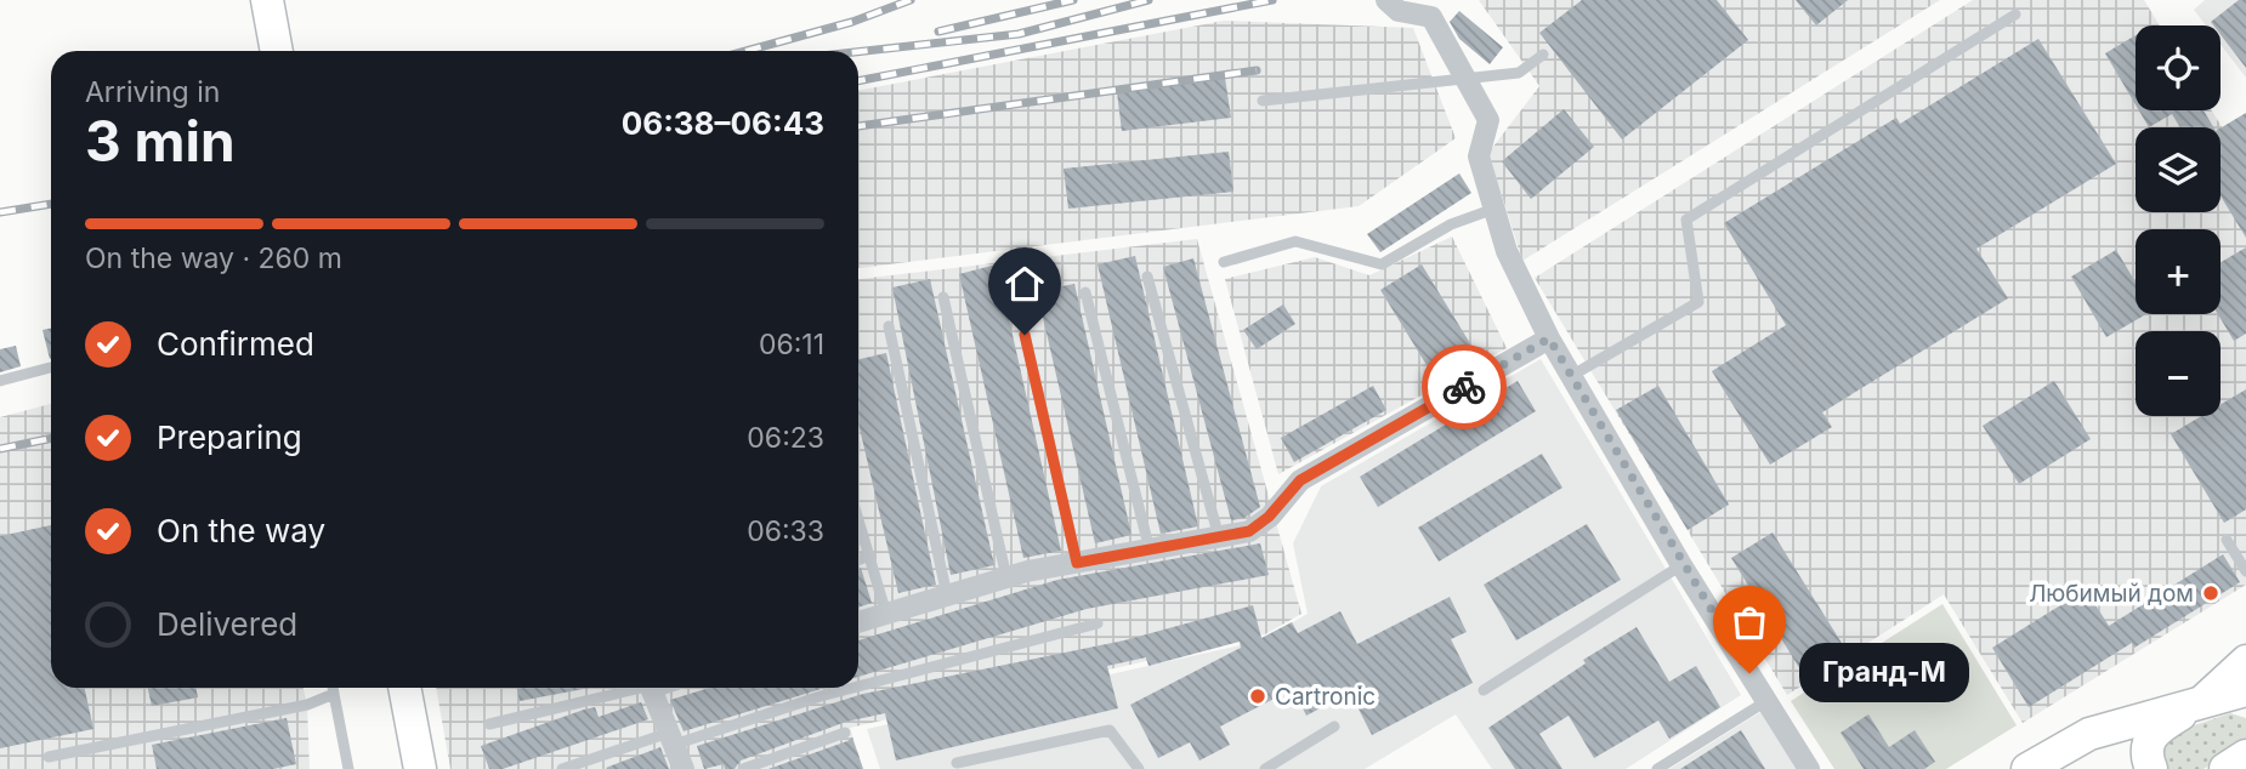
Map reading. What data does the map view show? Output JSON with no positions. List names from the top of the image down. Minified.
{"places":["Любимый дом","Гранд-М","Cartronic"],"page":{"map_buttons":["+","−"],"heading":["3 min","Arriving in","06:38–06:43"],"bar":"On the way · 260 m","list":[["Confirmed","06:11"],["Preparing","06:23"],["On the way","06:33"],"Delivered"],"bubble":"Гранд-М"}}
